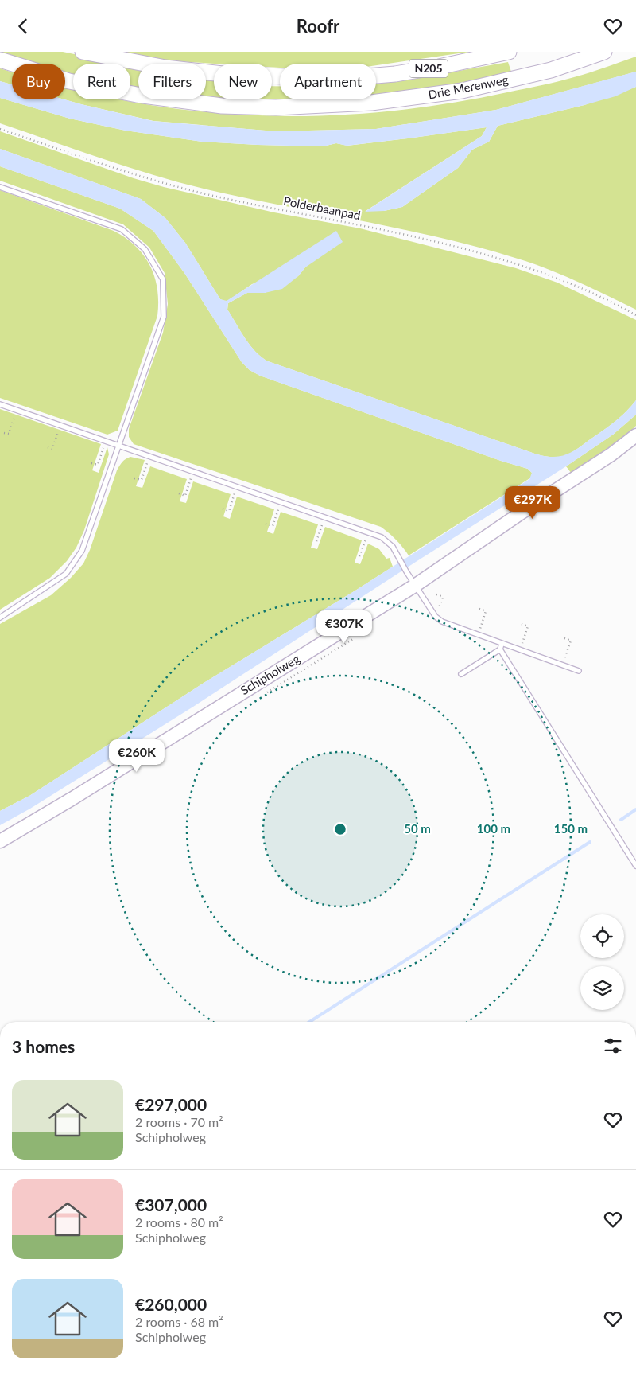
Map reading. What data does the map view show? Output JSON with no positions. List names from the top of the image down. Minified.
{"streets":{"highway":["N205","Drie Merenweg"],"main road":["Schipholweg"],"path":["Polderbaanpad"]},"page":{"header":"Roofr","chip":["Buy","Rent","Filters","New","Apartment"],"price":["€297K","€307K","€260K"],"heading":"3 homes","list":[{"name":"€297,000","note":"2 rooms · 70 m² · Schipholweg"},{"name":"€307,000","note":"2 rooms · 80 m² · Schipholweg"},{"name":"€260,000","note":"2 rooms · 68 m² · Schipholweg"}]},"rings":["50 m","100 m","150 m"]}
